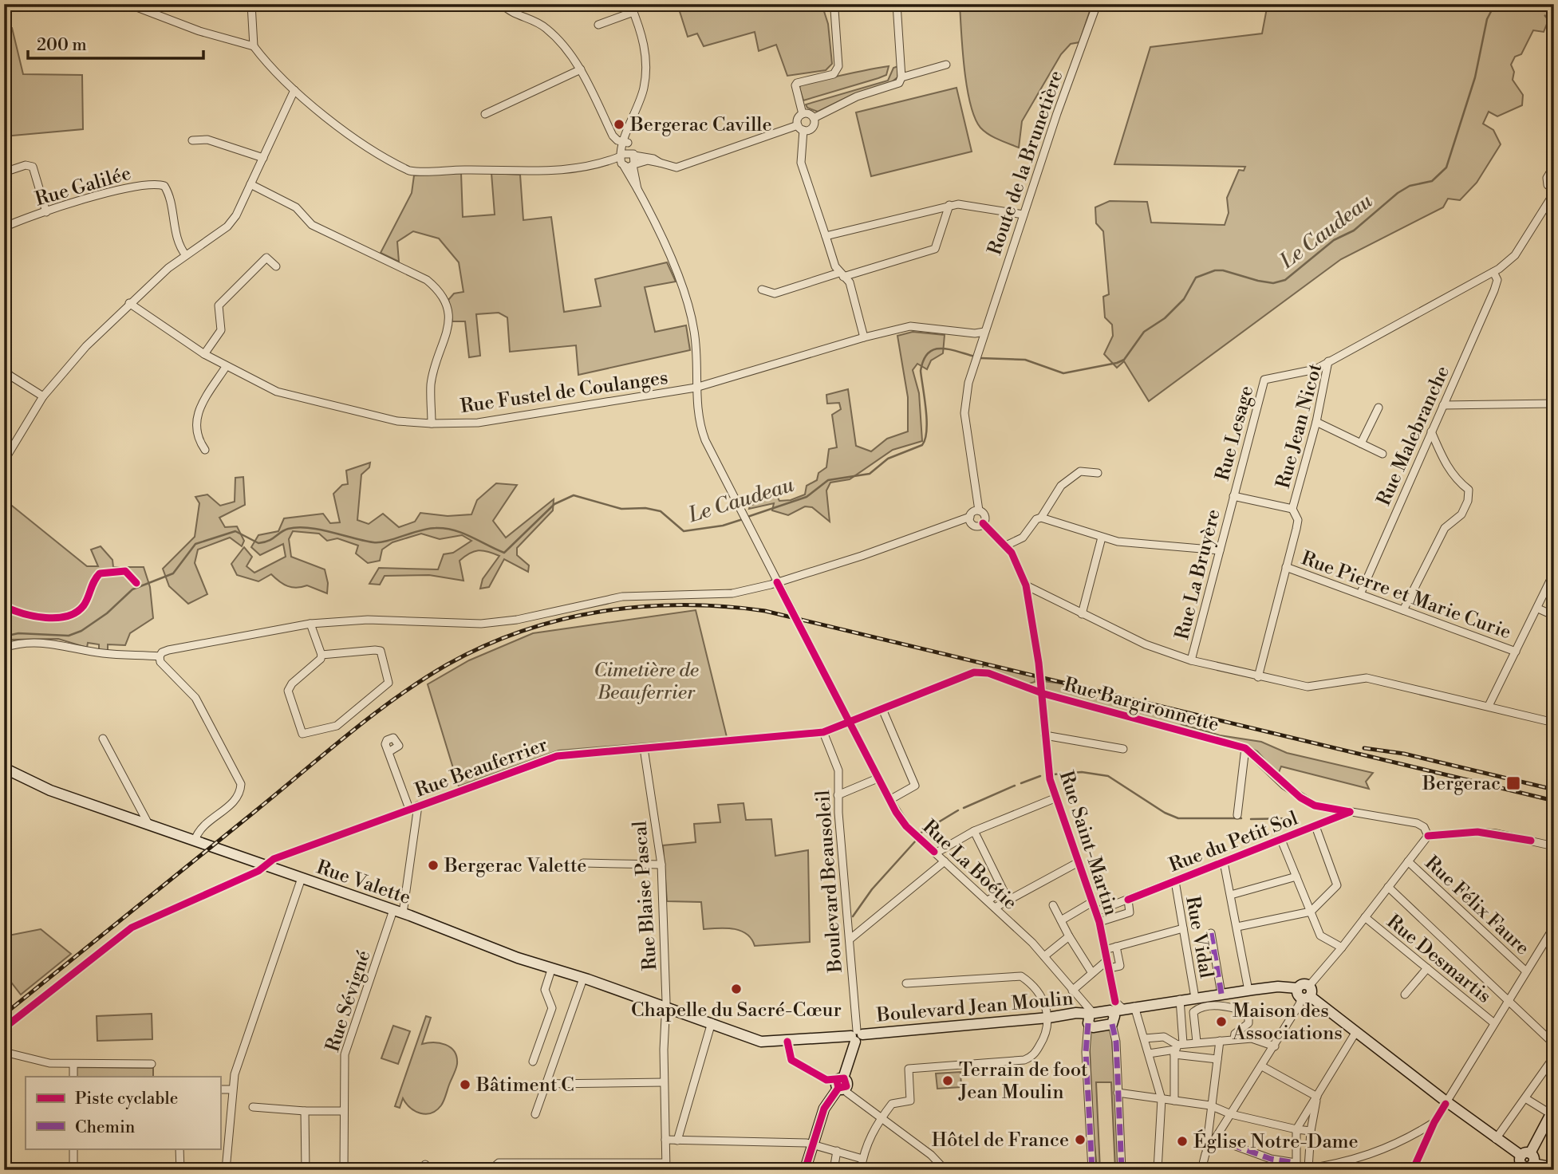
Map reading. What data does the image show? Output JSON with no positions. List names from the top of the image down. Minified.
{"streets":{"main road":["Boulevard Beausoleil","Rue Valette","Boulevard Jean Moulin"],"street":["Route de la Brunetière","Rue Galilée","Rue Fustel de Coulanges","Rue Jean Nicot","Rue Lesage","Rue Malebranche","Rue La Bruyère","Rue Pierre et Marie Curie","Rue Bargironnette","Rue Beauferrier","Rue du Petit Sol","Rue Saint-Martin","Rue La Boétie","Rue Blaise Pascal","Rue Félix Faure","Rue Vidal","Rue Desmartis","Rue Sévigné"]},"crossings":[["Route de la Brunetière","Rue Fustel de Coulanges"],["Route de la Brunetière","Rue Saint-Martin"],["Rue Fustel de Coulanges","Rue La Boétie"],["Rue Jean Nicot","Rue Lesage"],["Rue Jean Nicot","Rue Malebranche"],["Rue Jean Nicot","Rue Pierre et Marie Curie"],["Rue Lesage","Rue La Bruyère"],["Rue Malebranche","Rue Pierre et Marie Curie"],["Rue Bargironnette","Rue Beauferrier"],["Rue Bargironnette","Rue du Petit Sol"],["Rue Bargironnette","Rue Saint-Martin"],["Rue Bargironnette","Rue La Boétie"],["Rue Beauferrier","Rue La Boétie"],["Rue Beauferrier","Boulevard Beausoleil"],["Rue Beauferrier","Rue Valette"],["Rue Beauferrier","Rue Blaise Pascal"],["Rue Beauferrier","Rue Sévigné"],["Rue du Petit Sol","Rue Saint-Martin"],["Rue du Petit Sol","Rue Vidal"],["Rue La Boétie","Boulevard Jean Moulin"],["Boulevard Beausoleil","Boulevard Jean Moulin"],["Rue Valette","Rue Blaise Pascal"],["Rue Valette","Rue Sévigné"],["Rue Valette","Boulevard Jean Moulin"]],"water":["Le Caudeau"],"parks":["Cimetière de Beauferrier"],"places":{"other":["Bergerac Caville","Bergerac Valette","Chapelle du Sacré-Cœur","Maison des Associations","Terrain de foot Jean Moulin","Bâtiment C","Hôtel de France","Église Notre-Dame"],"transit":["Bergerac"]},"legend":["Piste cyclable","Chemin"],"scale_bar":"200 m"}
